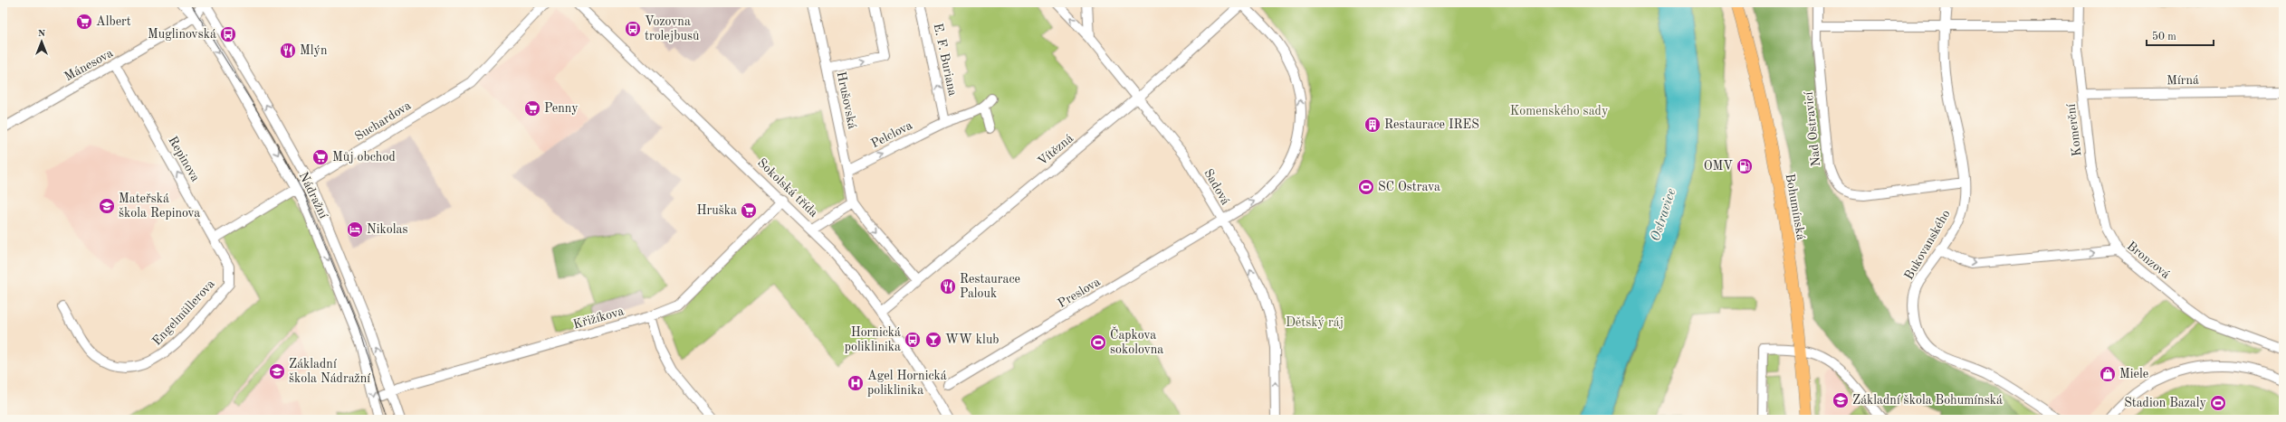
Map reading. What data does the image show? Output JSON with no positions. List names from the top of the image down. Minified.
{"streets":{"main road":["Bohumínská"],"street":["E. F. Buriana","Mánesova","Mírná","Hrušovská","Suchardova","Nad Ostravicí","Komerční","Pelclova","Vítězná","Repinova","Sadová","Sokolská třída","Nádražní","Bukovanského","Bronzová","Preslova","Engelmüllerova","Křižíkova"]},"crossings":[["E. F. Buriana","Pelclova"],["Mánesova","Repinova"],["Mánesova","Nádražní"],["Mírná","Komerční"],["Hrušovská","Pelclova"],["Suchardova","Repinova"],["Suchardova","Nádražní"],["Nad Ostravicí","Bukovanského"],["Komerční","Bronzová"],["Vítězná","Sadová"],["Vítězná","Sokolská třída"],["Vítězná","Preslova"],["Repinova","Engelmüllerova"],["Sadová","Preslova"],["Sokolská třída","Křižíkova"],["Nádražní","Křižíkova"],["Bukovanského","Bronzová"]],"one_way":["E. F. Buriana","Pelclova","Repinova","Sadová","Bronzová","Preslova"],"water":["Ostravice"],"parks":["Komenského sady","Dětský ráj"],"places":{"supermarket":["Albert","Penny","Můj obchod","Hruška"],"bus stop":["Vozovna trolejbusů","Muglinovská","Hornická poliklinika"],"restaurant":["Mlýn","Restaurace Palouk"],"building":["Restaurace IRES"],"fuel station":["OMV"],"sports":["SC Ostrava","Čapkova sokolovna","Stadion Bazaly"],"school or university":["Mateřská škola Repinova","Základní škola Nádražní","Základní škola Bohumínská"],"hotel":["Nikolas"],"bar":["WW klub"],"shop":["Miele"],"hospital":["Agel Hornická poliklinika"]},"scale_bar":"50 m","north":"top"}
